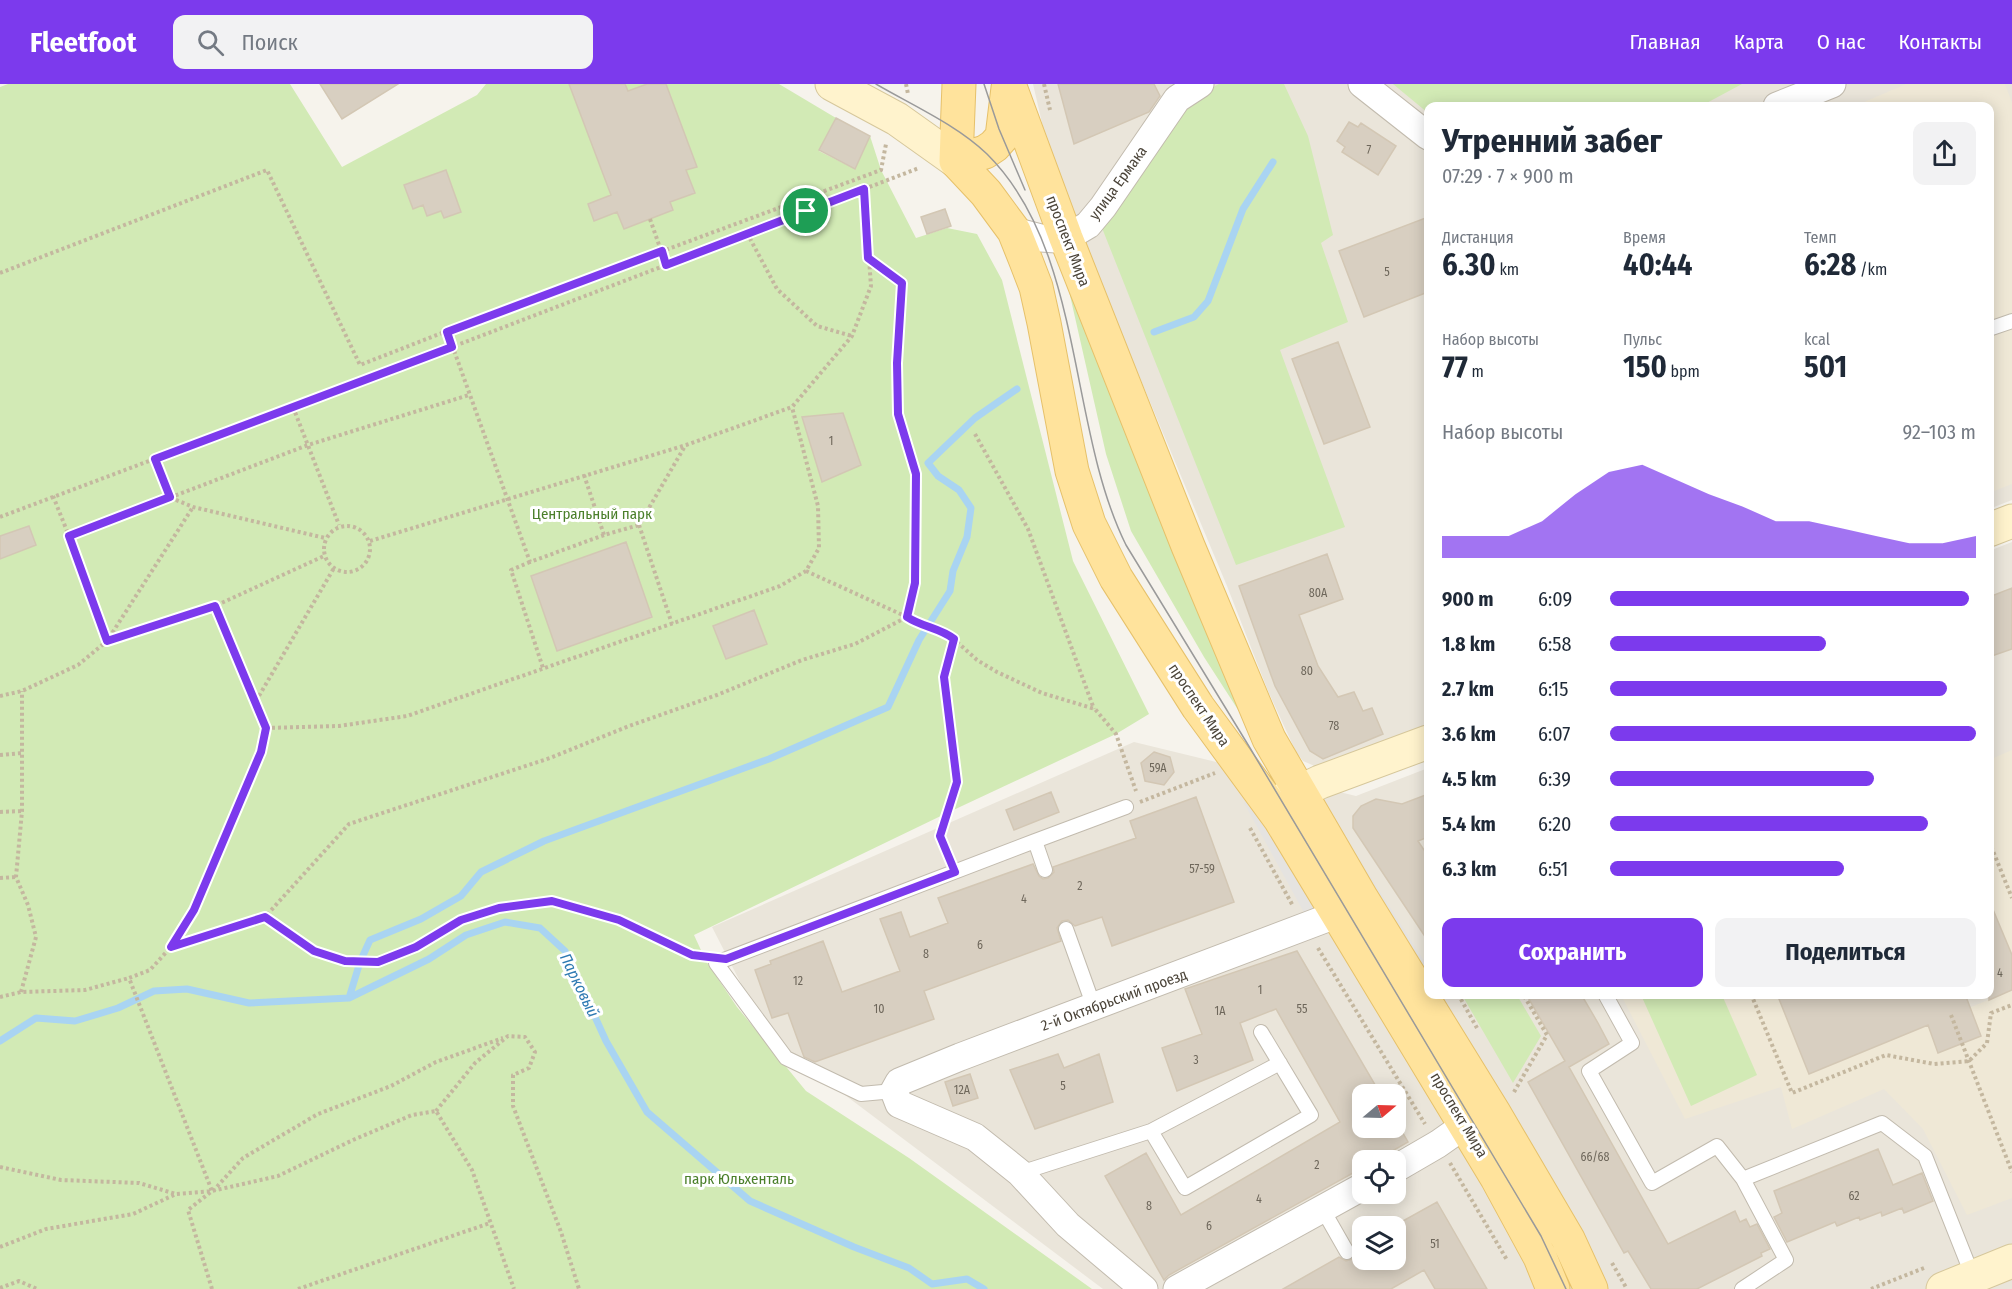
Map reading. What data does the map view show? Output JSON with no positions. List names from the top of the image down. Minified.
{"streets":{"main road":["проспект Мира"],"street":["улица Ермака","2-й Октябрьский проезд"]},"crossings":[["улица Ермака","проспект Мира"],["проспект Мира","2-й Октябрьский проезд"]],"water":["Парковый"],"parks":["Центральный парк","парк Юльхенталь"],"house_numbers":["7","5","1","80А","80","78","59А","57-59","2","4","6","8","4","12","1","10","55","1А","3","5","12А","66/68","2","62","4","8","6","51"],"north":"right","page":{"header":"Fleetfoot","search":"Поиск","nav":["Главная","Карта","О нас","Контакты"],"heading":["Утренний забег","07:29 · 7 × 900 m"],"stats":[["Дистанция","6.30 km"],["Время","40:44"],["Темп","6:28 /km"],["Набор высоты","77 m"],["Пульс","150 bpm"],["kcal","501"]],"chart":["Набор высоты","92–103 m"],"list":[{"name":"900 m","note":"6:09"},{"name":"1.8 km","note":"6:58"},{"name":"2.7 km","note":"6:15"},{"name":"3.6 km","note":"6:07"},{"name":"4.5 km","note":"6:39"},{"name":"5.4 km","note":"6:20"},{"name":"6.3 km","note":"6:51"}],"buttons":["Сохранить","Поделиться"]}}
